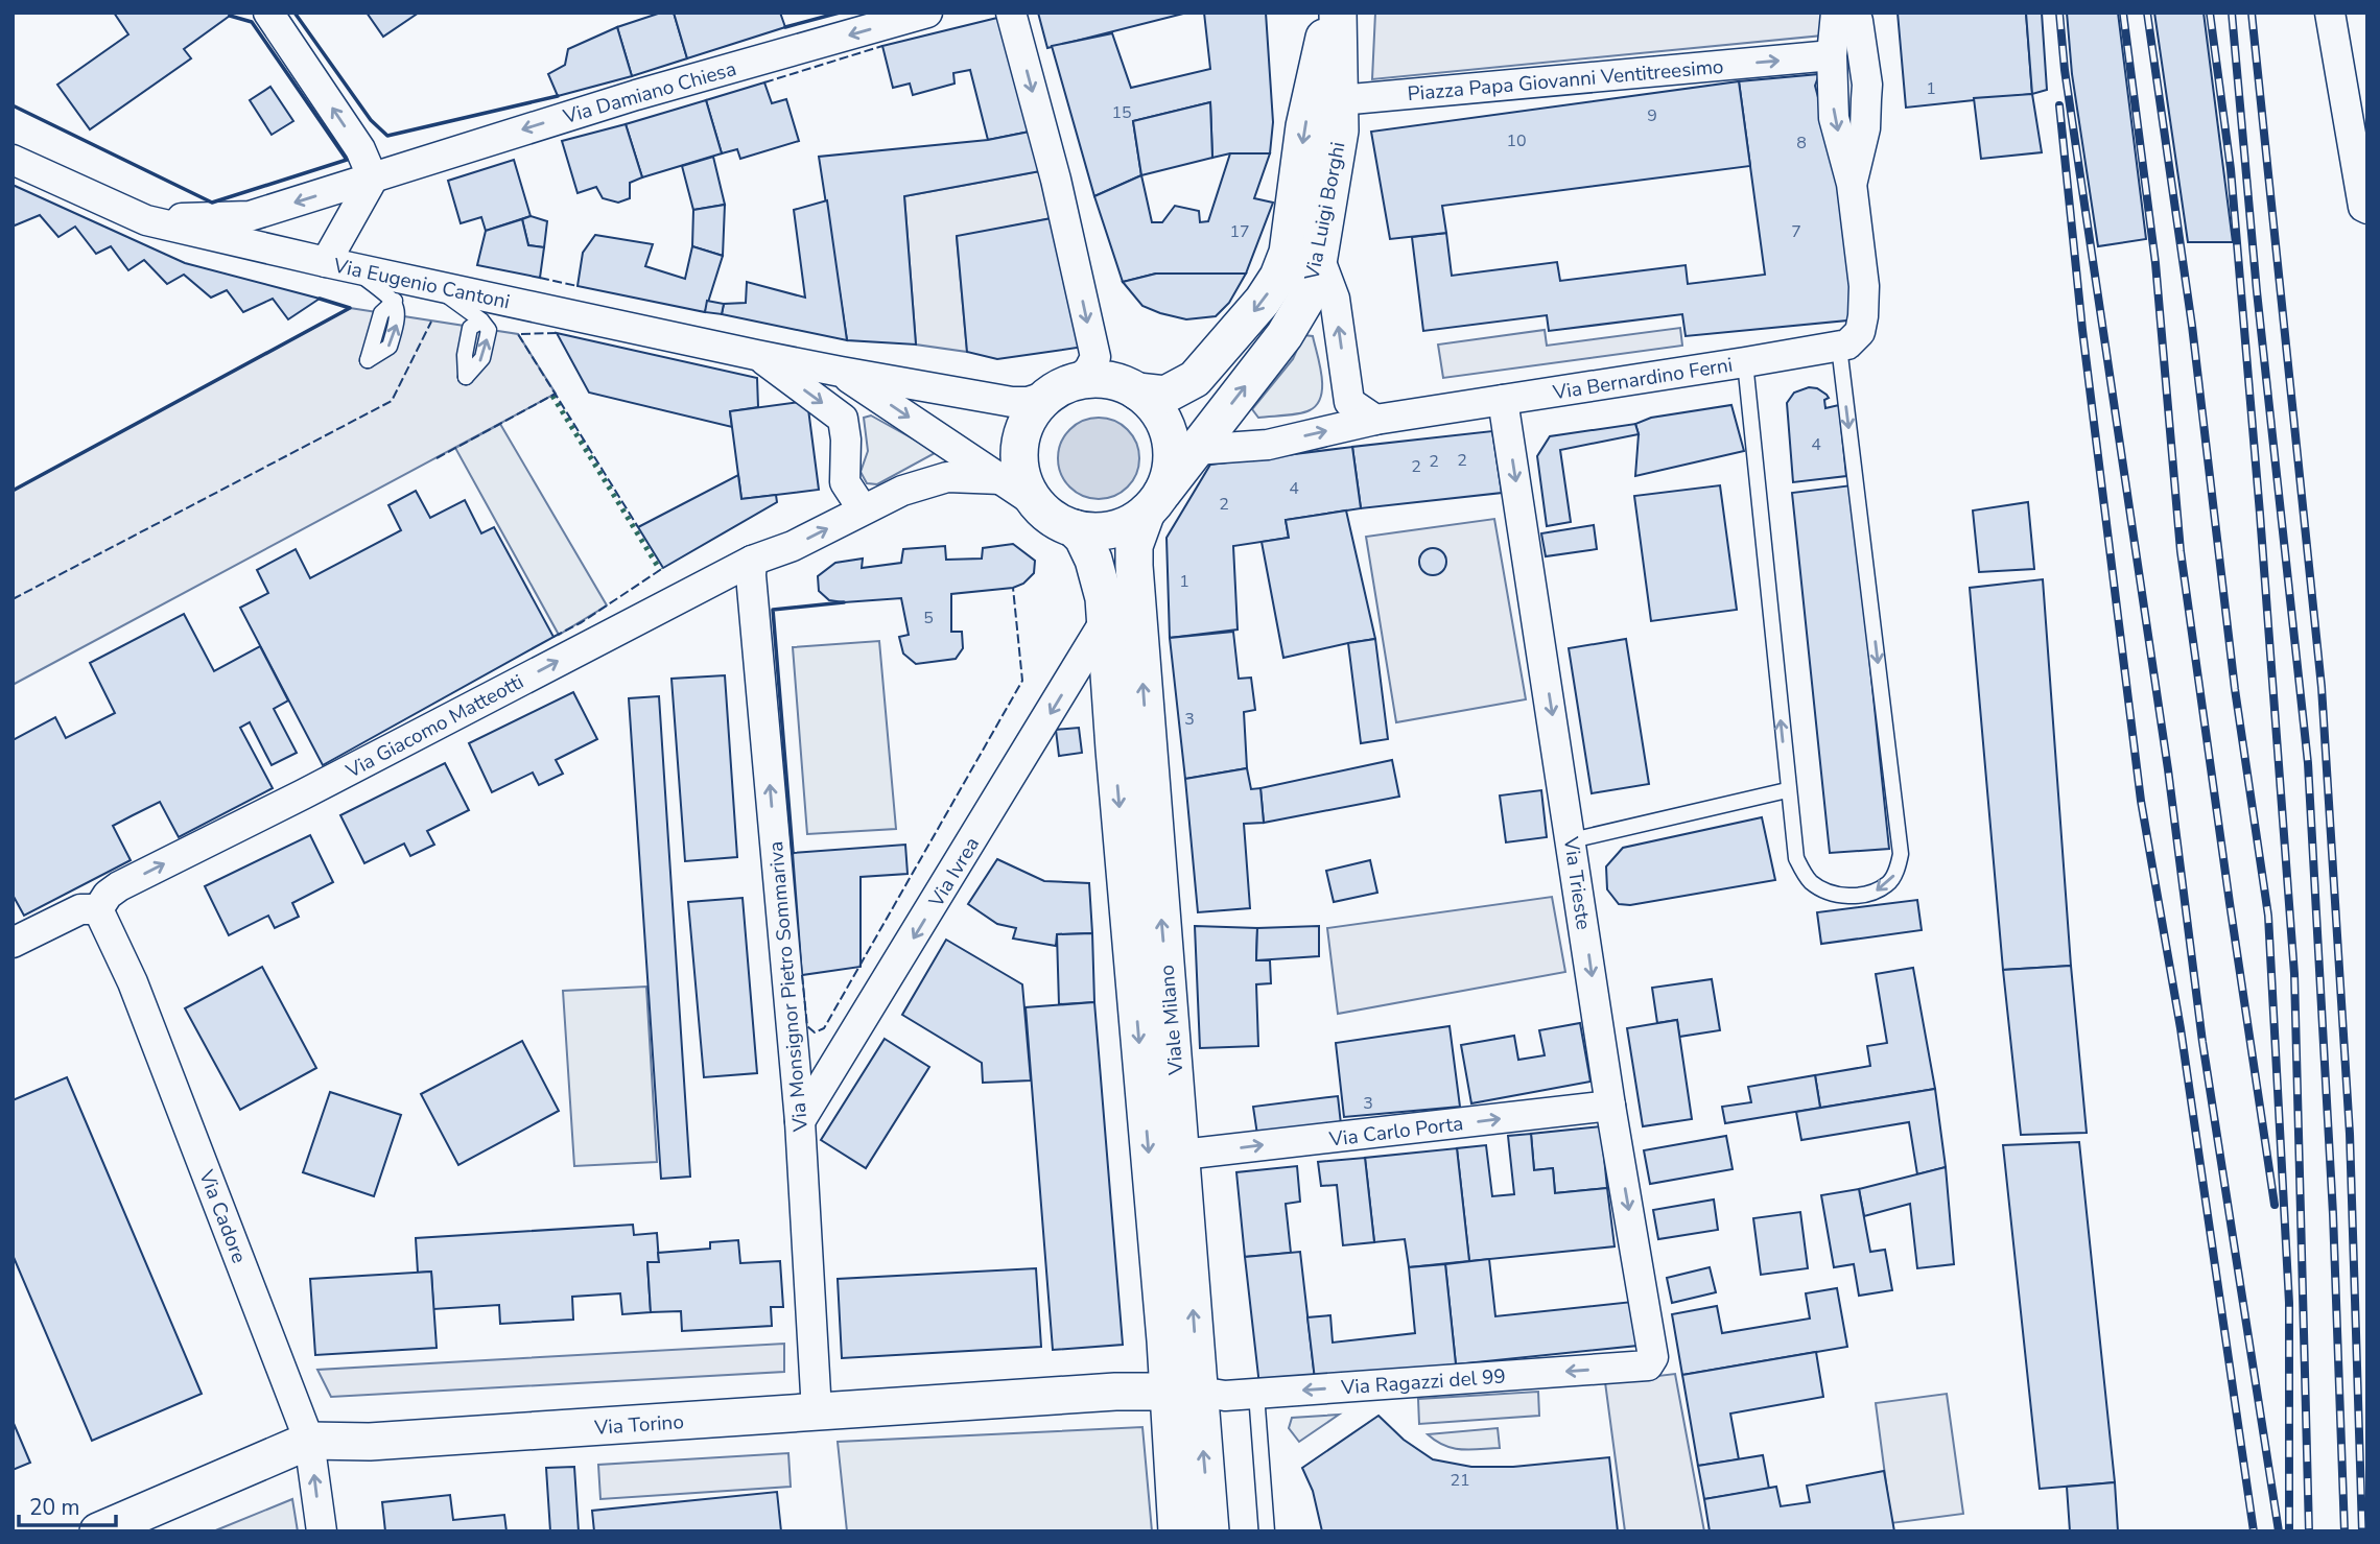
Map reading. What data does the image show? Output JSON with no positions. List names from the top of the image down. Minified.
{"streets":{"street":["Piazza Papa Giovanni Ventitreesimo","Via Damiano Chiesa","Via Luigi Borghi","Via Eugenio Cantoni","Via Bernardino Ferni","Via Giacomo Matteotti","Via Ivrea","Via Trieste","Via Monsignor Pietro Sommariva","Viale Milano","Via Carlo Porta","Via Cadore","Via Ragazzi del 99","Via Torino"]},"crossings":[["Piazza Papa Giovanni Ventitreesimo","Via Luigi Borghi"],["Via Damiano Chiesa","Via Eugenio Cantoni"],["Via Luigi Borghi","Via Eugenio Cantoni"],["Via Luigi Borghi","Via Bernardino Ferni"],["Via Luigi Borghi","Viale Milano"],["Via Eugenio Cantoni","Via Giacomo Matteotti"],["Via Eugenio Cantoni","Viale Milano"],["Via Bernardino Ferni","Via Trieste"],["Via Giacomo Matteotti","Via Monsignor Pietro Sommariva"],["Via Giacomo Matteotti","Via Cadore"],["Via Ivrea","Via Monsignor Pietro Sommariva"],["Via Ivrea","Viale Milano"],["Via Trieste","Via Carlo Porta"],["Via Trieste","Via Ragazzi del 99"],["Via Monsignor Pietro Sommariva","Via Torino"],["Viale Milano","Via Carlo Porta"],["Viale Milano","Via Ragazzi del 99"],["Viale Milano","Via Torino"],["Via Cadore","Via Torino"],["Via Ragazzi del 99","Via Torino"]],"one_way":["Piazza Papa Giovanni Ventitreesimo","Via Damiano Chiesa","Via Giacomo Matteotti","Via Ivrea","Via Trieste","Via Monsignor Pietro Sommariva","Via Carlo Porta","Via Ragazzi del 99"],"house_numbers":["1","15","9","10","8","17","7","4","2","2","2","4","2","1","5","3","3","21"],"scale_bar":"20 m"}
